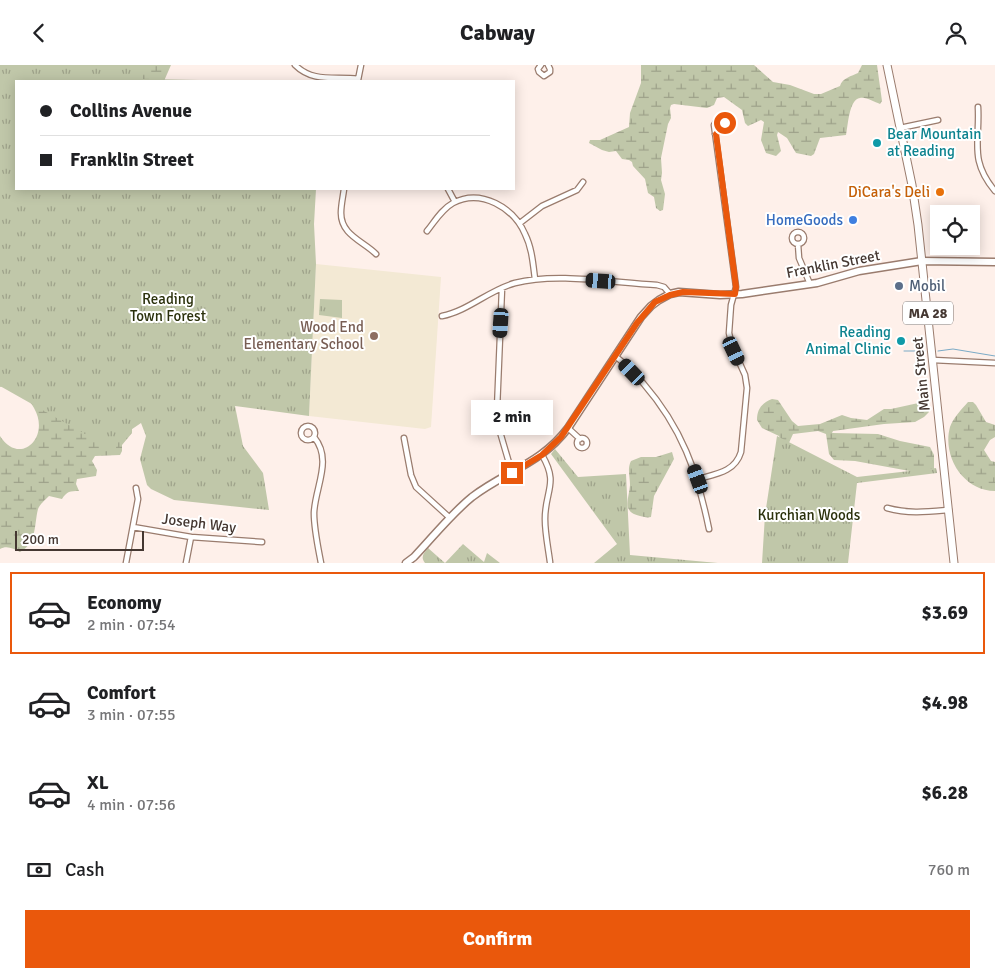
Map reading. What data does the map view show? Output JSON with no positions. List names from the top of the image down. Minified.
{"streets":{"main road":["Franklin Street","MA 28","Main Street"],"street":["Joseph Way"]},"crossings":[["Franklin Street","Main Street"]],"parks":["Reading Town Forest","Kurchian Woods"],"places":["Bear Mountain at Reading","DiCara's Deli","HomeGoods","Mobil","Wood End Elementary School","Reading Animal Clinic"],"scale_bar":"200 m","page":{"header":"Cabway","banner":["Collins Avenue","Franklin Street"],"bubble":"2 min","scale":"200 m","list":[{"name":"Economy","note":"2 min · 07:54","value":"$3.69"},{"name":"Comfort","note":"3 min · 07:55","value":"$4.98"},{"name":"XL","note":"4 min · 07:56","value":"$6.28"}],"pay":["Cash","760 m"],"buttons":"Confirm"}}
